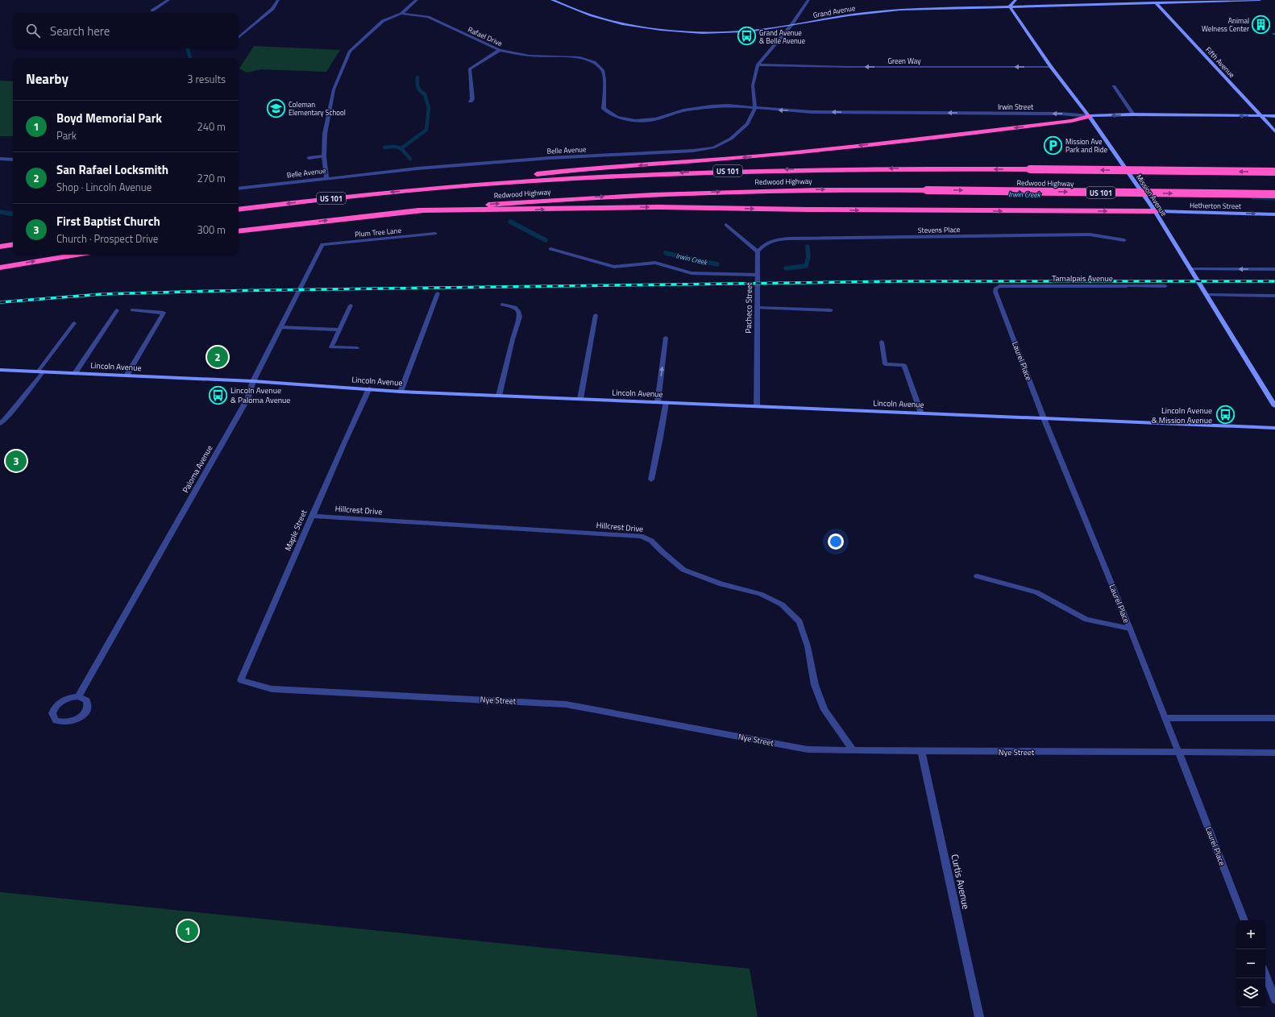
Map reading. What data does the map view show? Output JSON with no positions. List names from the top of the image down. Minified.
{"streets":{"highway":["US 101","Redwood Highway"],"street":["Grand Avenue","Rafael Drive","Green Way","Fifth Avenue","Irwin Street","Belle Avenue","Mission Avenue","Hetherton Street","Stevens Place","Plum Tree Lane","Tamalpais Avenue","Pacheco Street","Laurel Place","Lincoln Avenue","Paloma Avenue","Hillcrest Drive","Maple Street","Nye Street","Curtis Avenue"]},"crossings":[["Grand Avenue","Fifth Avenue"],["Grand Avenue","Mission Avenue"],["Rafael Drive","Irwin Street"],["Rafael Drive","Belle Avenue"],["Green Way","Mission Avenue"],["Fifth Avenue","Irwin Street"],["Irwin Street","Belle Avenue"],["Irwin Street","Mission Avenue"],["Mission Avenue","Hetherton Street"],["Stevens Place","Pacheco Street"],["Plum Tree Lane","Paloma Avenue"],["Tamalpais Avenue","Laurel Place"],["Pacheco Street","Lincoln Avenue"],["Laurel Place","Lincoln Avenue"],["Laurel Place","Nye Street"],["Lincoln Avenue","Paloma Avenue"],["Lincoln Avenue","Maple Street"],["Hillcrest Drive","Maple Street"],["Hillcrest Drive","Nye Street"],["Maple Street","Nye Street"],["Nye Street","Curtis Avenue"]],"one_way":["Green Way","Irwin Street"],"water":["Irwin Creek"],"places":{"building":["Animal Welness Center"],"bus stop":["Grand Avenue & Belle Avenue","Lincoln Avenue & Paloma Avenue","Lincoln Avenue & Mission Avenue"],"school or university":["Coleman Elementary School"],"parking":["Mission Ave Park and Ride"]},"page":{"search":"Search here","heading":["Nearby","3 results"],"list":[{"mark":"1","name":"Boyd Memorial Park","note":"Park","value":"240 m"},{"mark":"2","name":"San Rafael Locksmith","note":"Shop · Lincoln Avenue","value":"270 m"},{"mark":"3","name":"First Baptist Church","note":"Church · Prospect Drive","value":"300 m"}],"pins":["2","3","1"],"map_buttons":["+","−"]}}
